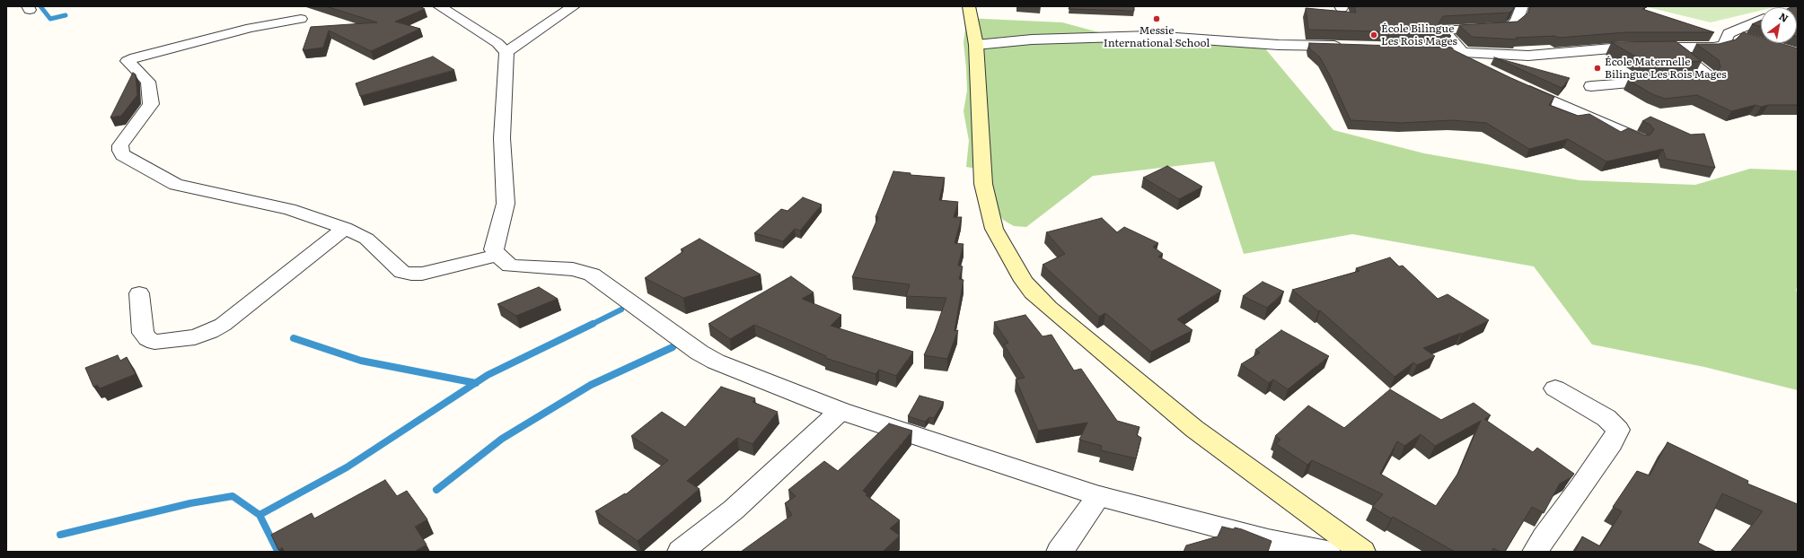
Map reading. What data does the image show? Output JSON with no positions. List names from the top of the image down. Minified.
{"places":["Messie International School","École Bilingue Les Rois Mages","École Maternelle Bilingue Les Rois Mages"],"north":"top right"}
